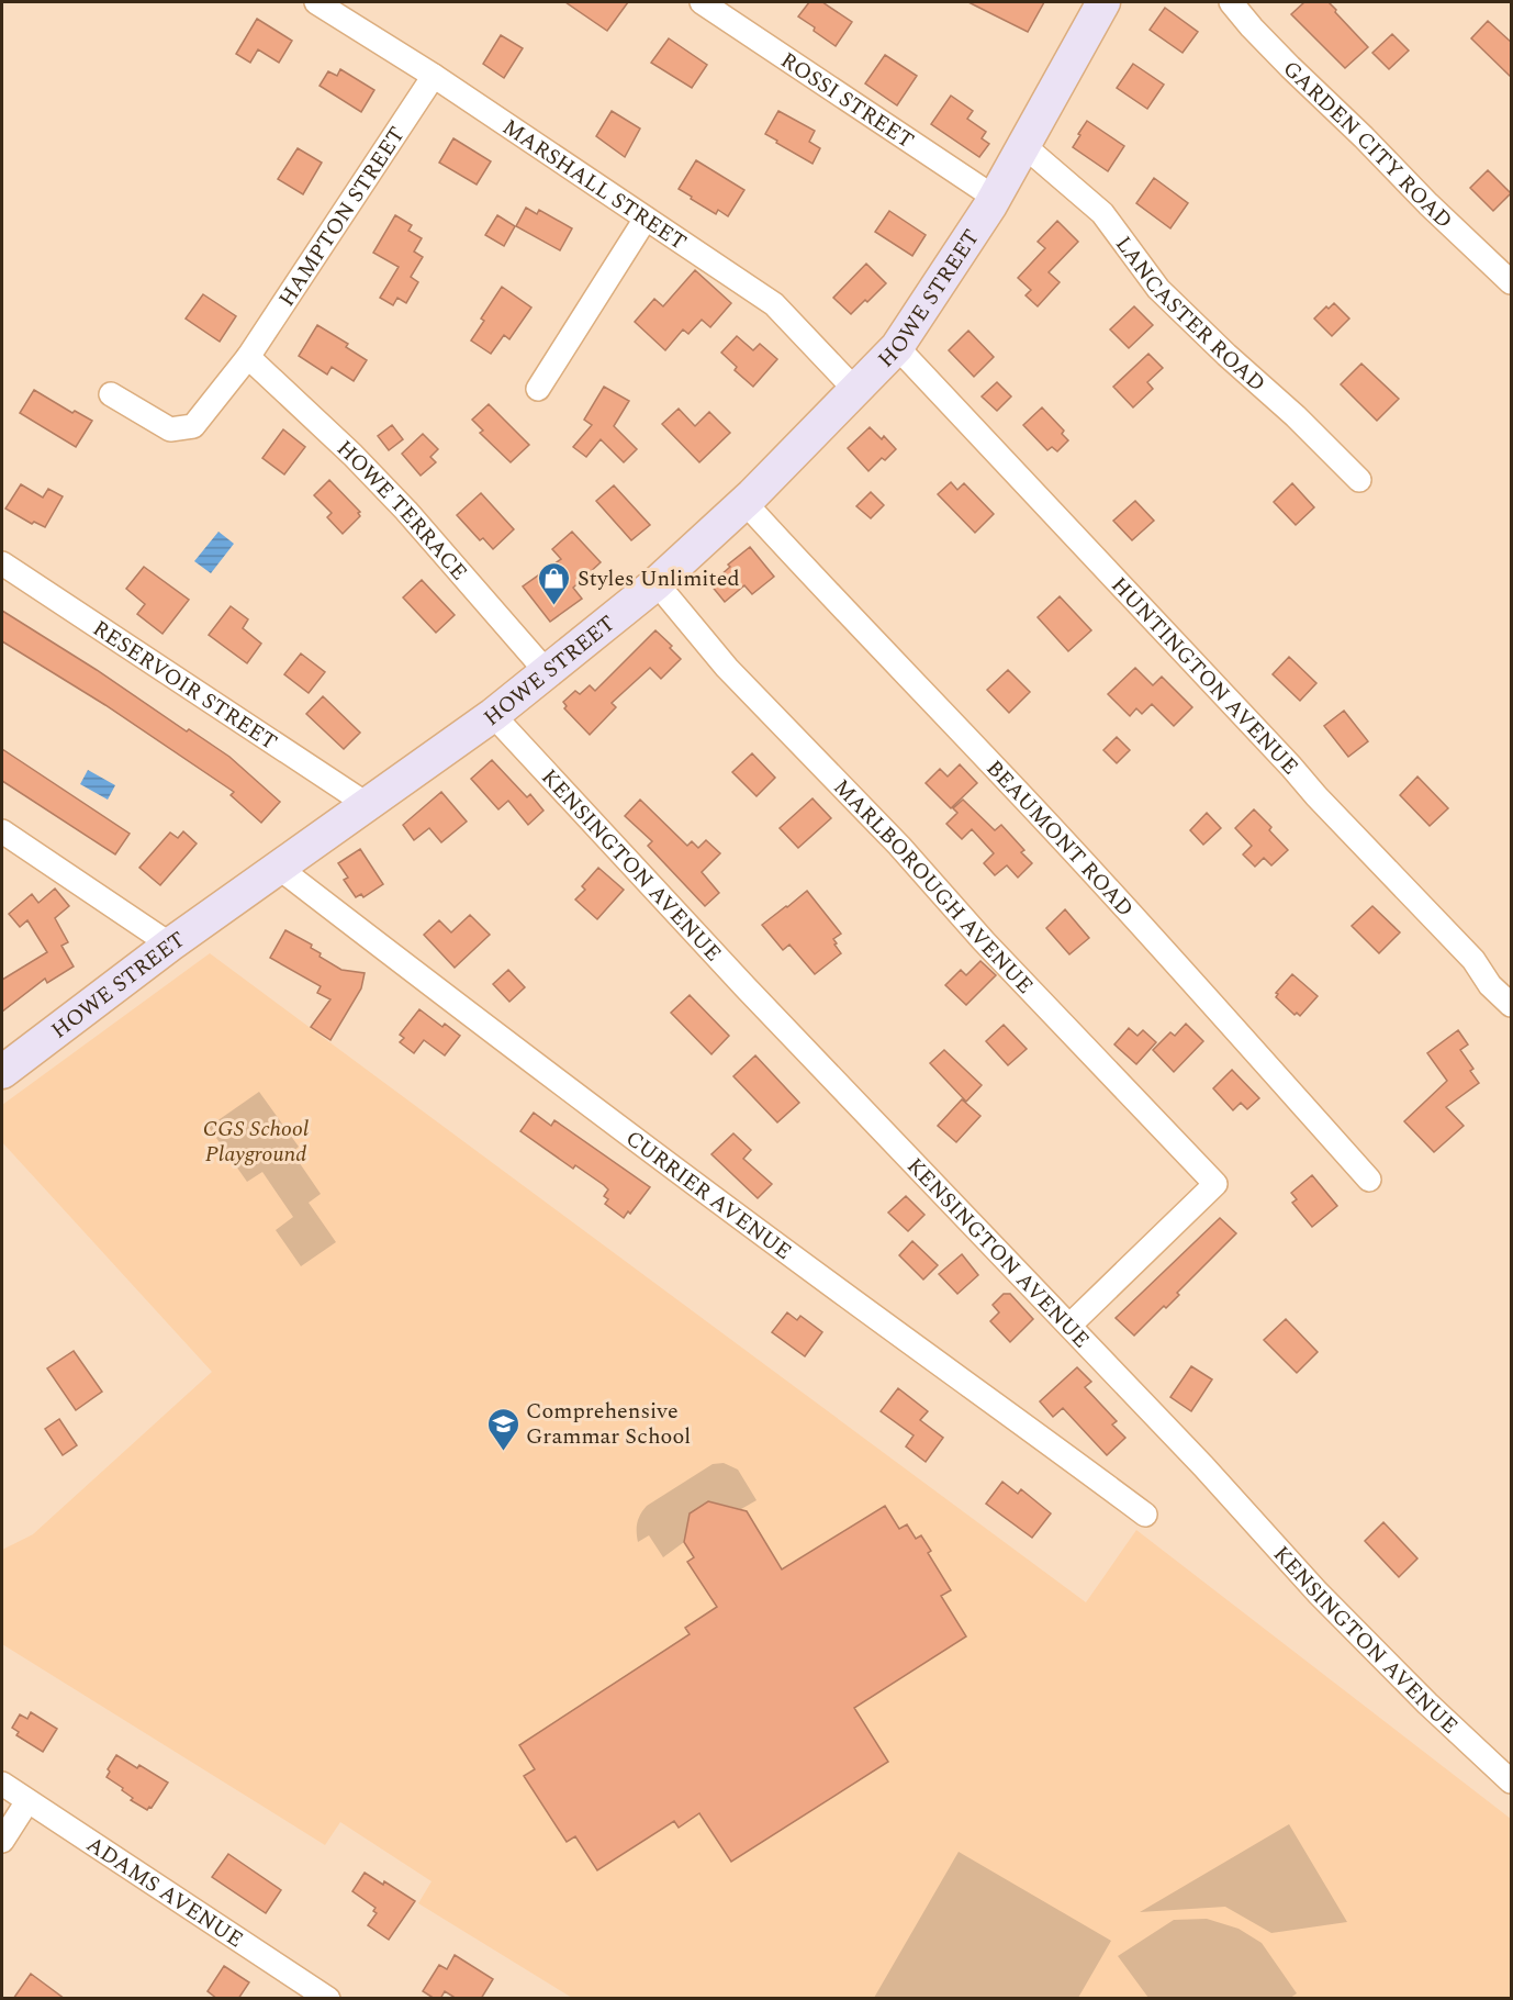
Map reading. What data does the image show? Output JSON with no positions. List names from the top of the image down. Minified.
{"streets":{"main road":["HOWE STREET"],"street":["ROSSI STREET","GARDEN CITY ROAD","MARSHALL STREET","HAMPTON STREET","LANCASTER ROAD","HOWE TERRACE","HUNTINGTON AVENUE","RESERVOIR STREET","BEAUMONT ROAD","KENSINGTON AVENUE","MARLBOROUGH AVENUE","CURRIER AVENUE","ADAMS AVENUE"]},"crossings":[["ROSSI STREET","HOWE STREET"],["MARSHALL STREET","HAMPTON STREET"],["MARSHALL STREET","HOWE STREET"],["HAMPTON STREET","HOWE TERRACE"],["HOWE STREET","LANCASTER ROAD"],["HOWE STREET","HOWE TERRACE"],["HOWE STREET","HUNTINGTON AVENUE"],["HOWE STREET","RESERVOIR STREET"],["HOWE STREET","BEAUMONT ROAD"],["HOWE STREET","KENSINGTON AVENUE"],["HOWE STREET","MARLBOROUGH AVENUE"],["HOWE STREET","CURRIER AVENUE"],["KENSINGTON AVENUE","MARLBOROUGH AVENUE"]],"parks":["CGS School Playground"],"places":{"shop":["Styles Unlimited"],"school or university":["Comprehensive Grammar School"]}}
